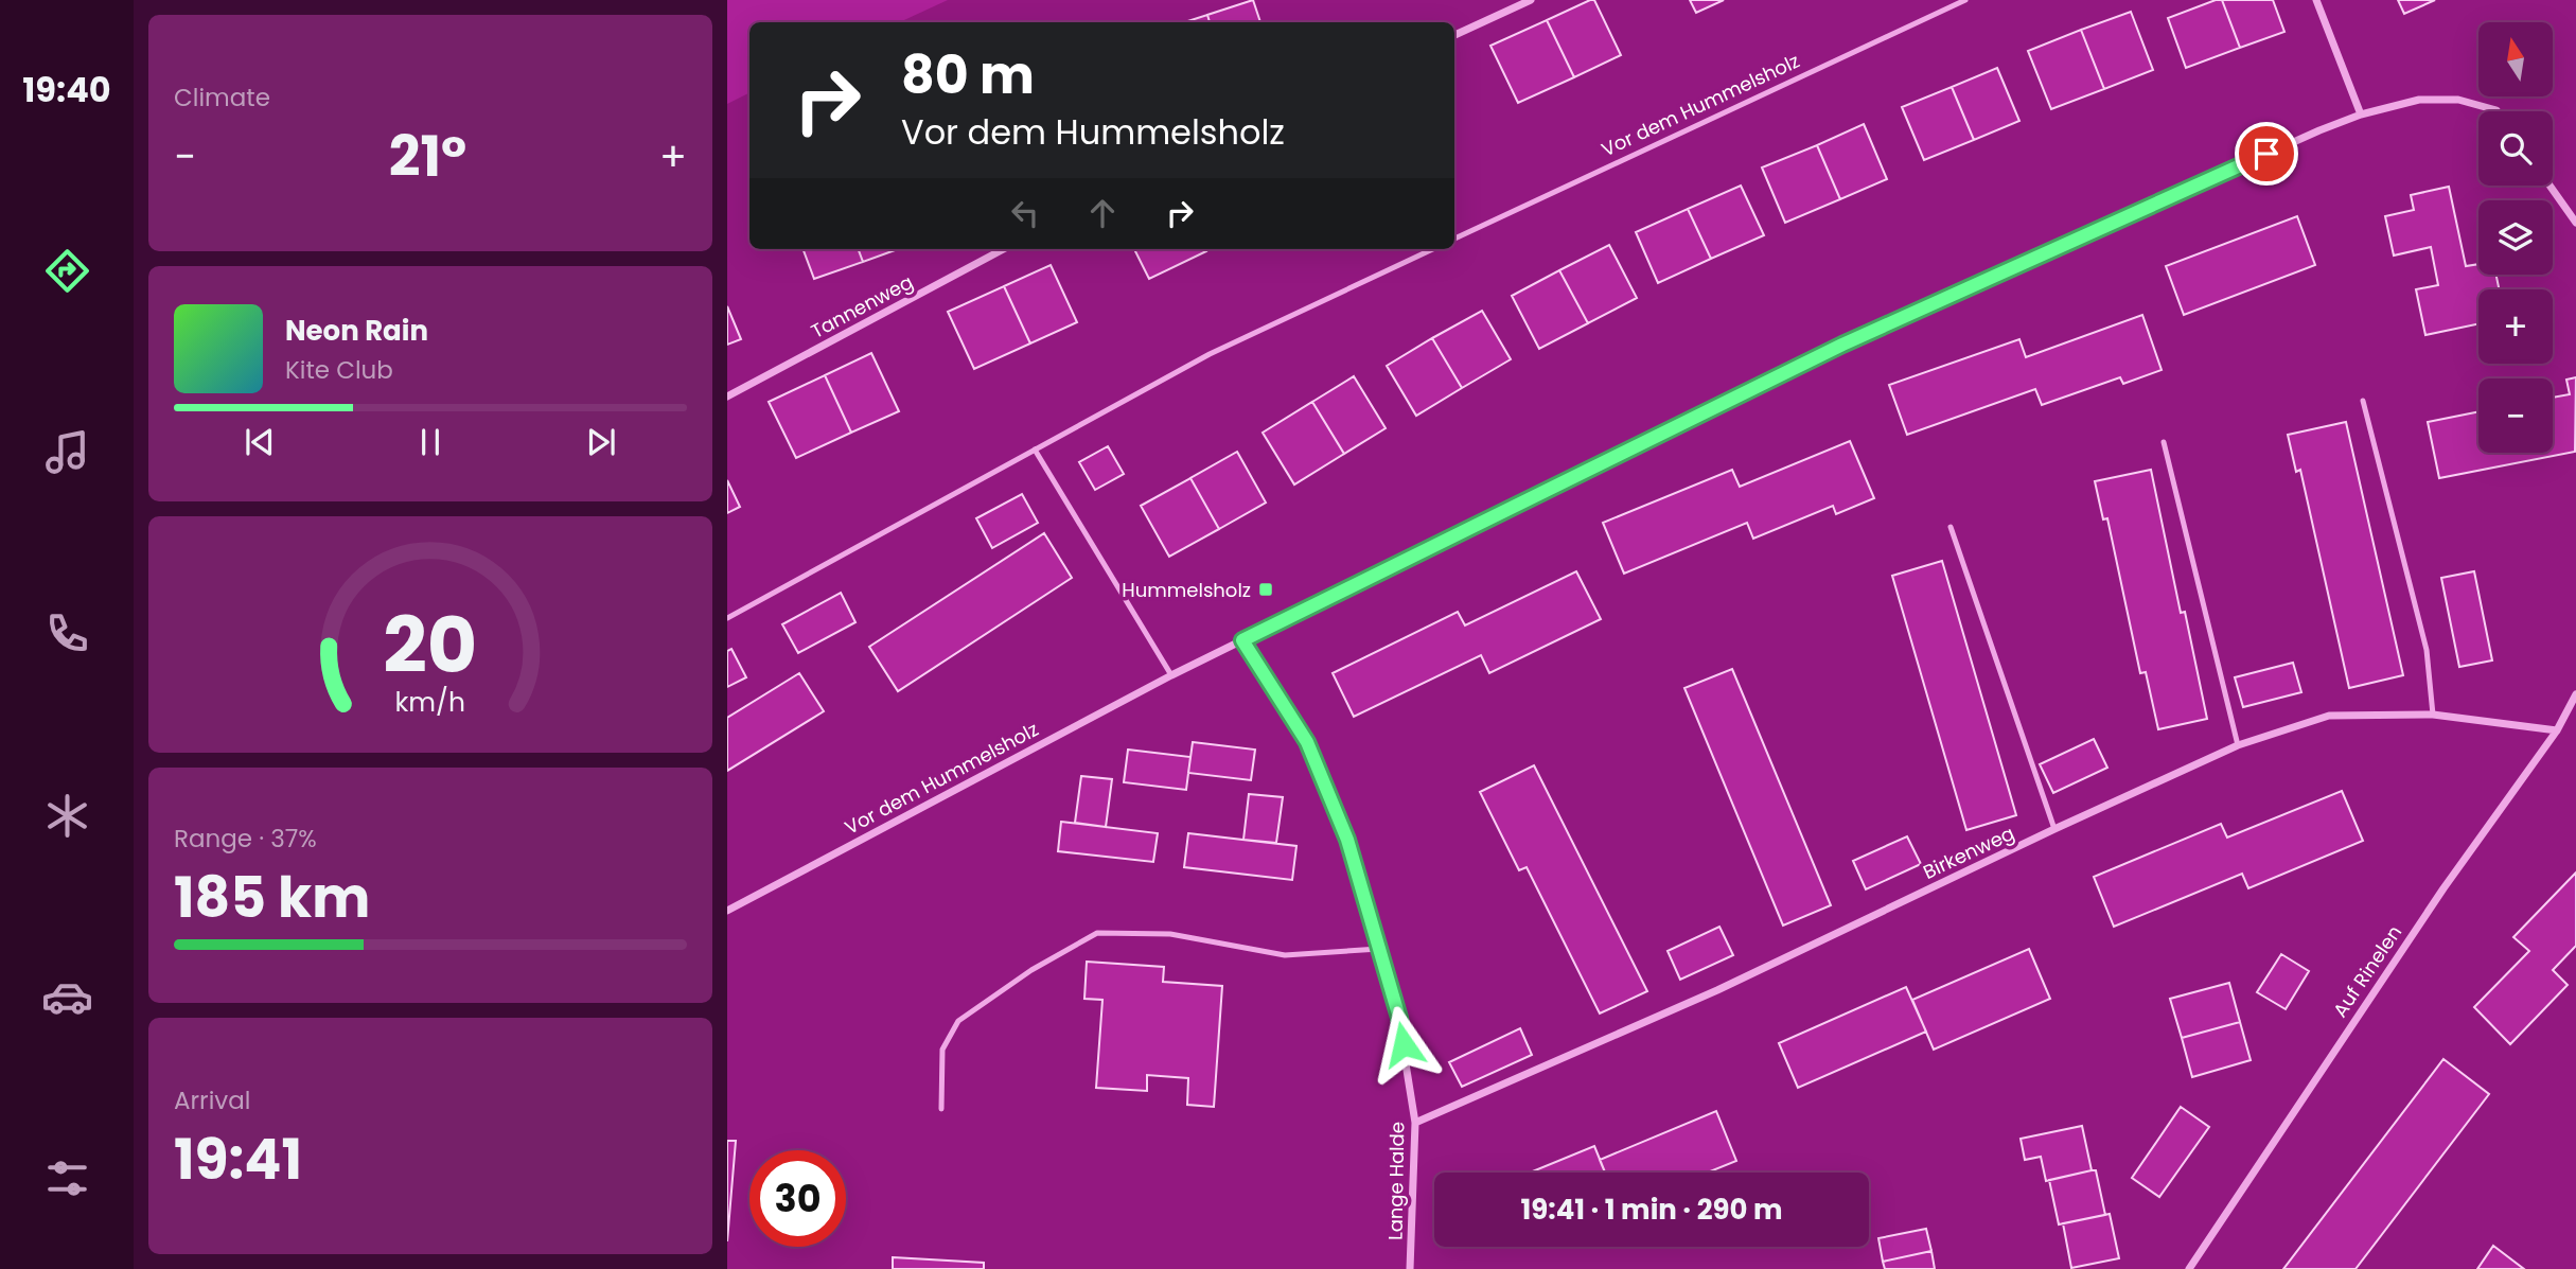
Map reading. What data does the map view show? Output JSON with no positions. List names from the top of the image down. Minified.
{"streets":{"street":["Vor dem Hummelsholz","Tannenweg","Birkenweg","Auf Rinelen","Lange Halde"]},"crossings":[["Vor dem Hummelsholz","Lange Halde"],["Birkenweg","Auf Rinelen"],["Birkenweg","Lange Halde"]],"places":{"transit":["Hummelsholz"]},"north":"top","page":{"tabs":"19:40","tile":["Climate",["Range · 37%","185 km"],["Arrival","19:41"]],"map_buttons":["+","−"],"turn":["80 m","Vor dem Hummelsholz"],"heat":["−","21°","+"],"song":["Neon Rain","Kite Club"],"limit":"30","trip":"19:41 · 1 min · 290 m","gauge":["20","km/h"]}}
